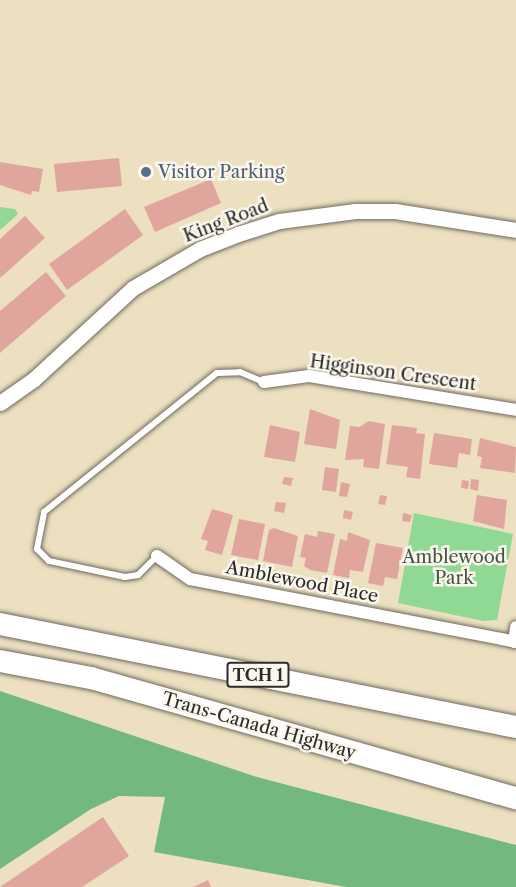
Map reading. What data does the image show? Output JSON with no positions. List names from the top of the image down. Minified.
{"streets":{"highway":["TCH 1","Trans-Canada Highway"],"street":["King Road","Higginson Crescent","Amblewood Place"]},"parks":["Amblewood Park"],"places":["Visitor Parking"]}
